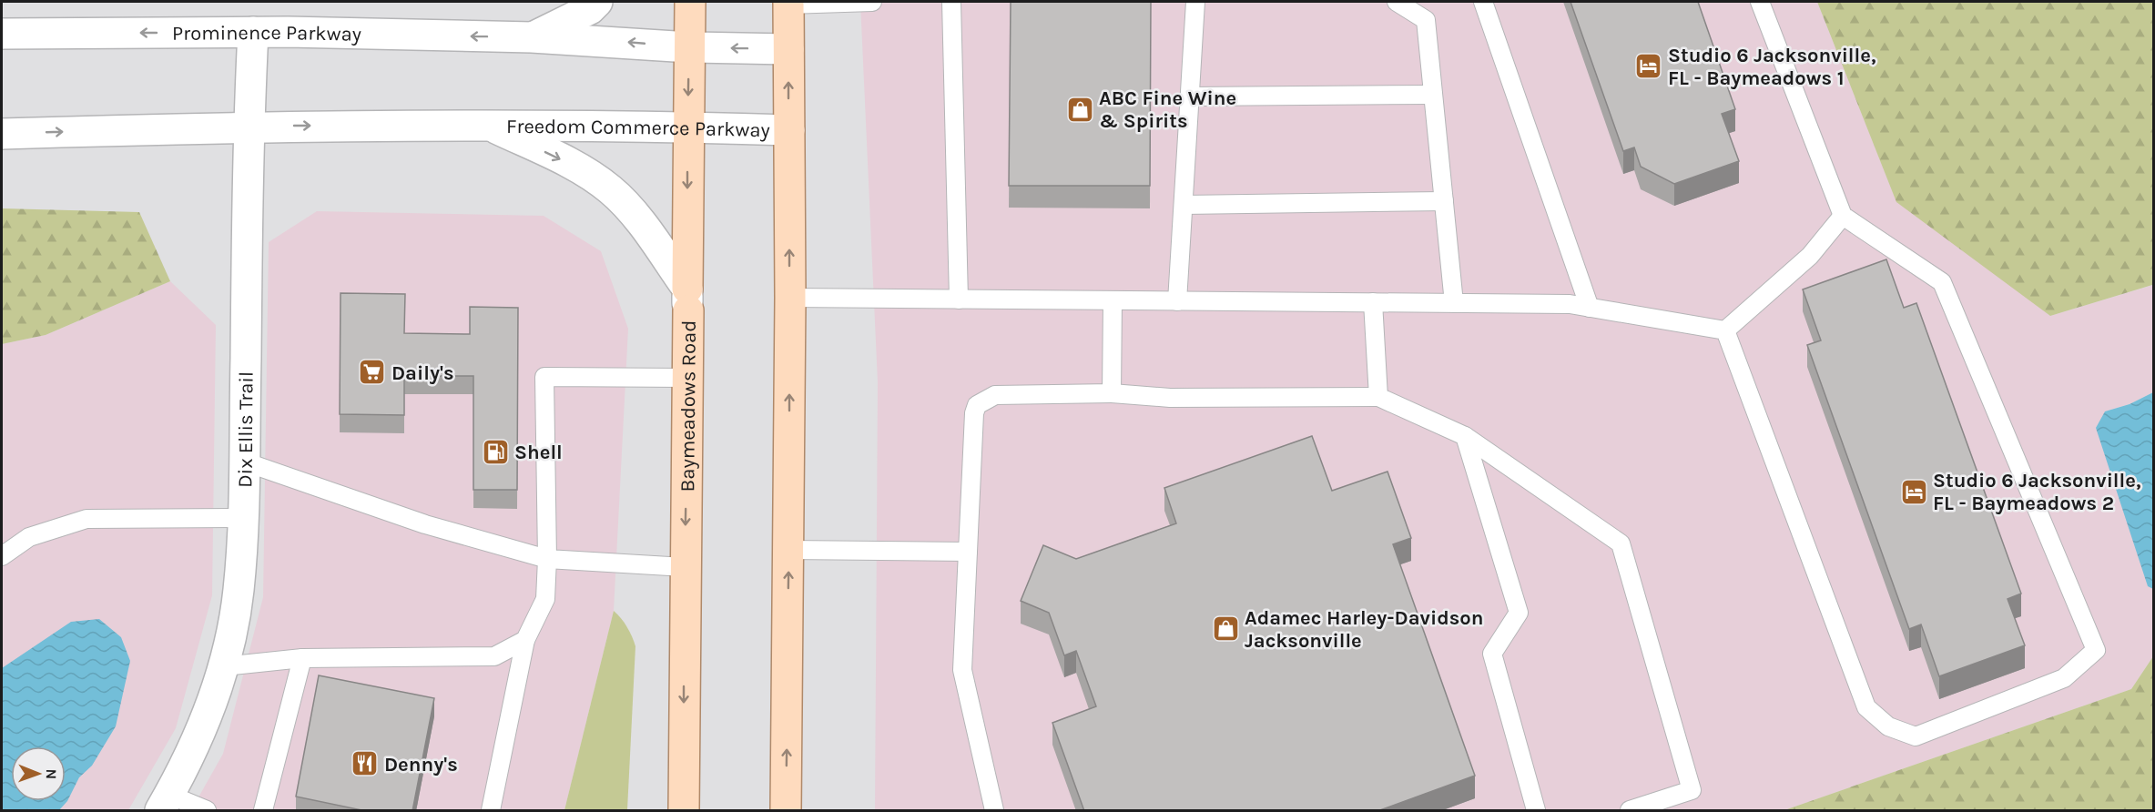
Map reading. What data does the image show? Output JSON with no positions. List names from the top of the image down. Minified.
{"streets":{"main road":["Baymeadows Road"],"street":["Prominence Parkway","Freedom Commerce Parkway","Dix Ellis Trail"]},"crossings":[["Prominence Parkway","Dix Ellis Trail"],["Freedom Commerce Parkway","Baymeadows Road"]],"places":{"hotel":["Studio 6 Jacksonville, FL - Baymeadows 1","Studio 6 Jacksonville, FL - Baymeadows 2"],"shop":["ABC Fine Wine & Spirits","Adamec Harley-Davidson Jacksonville"],"supermarket":["Daily's"],"fuel station":["Shell"],"restaurant":["Denny's"]},"north":"right"}
